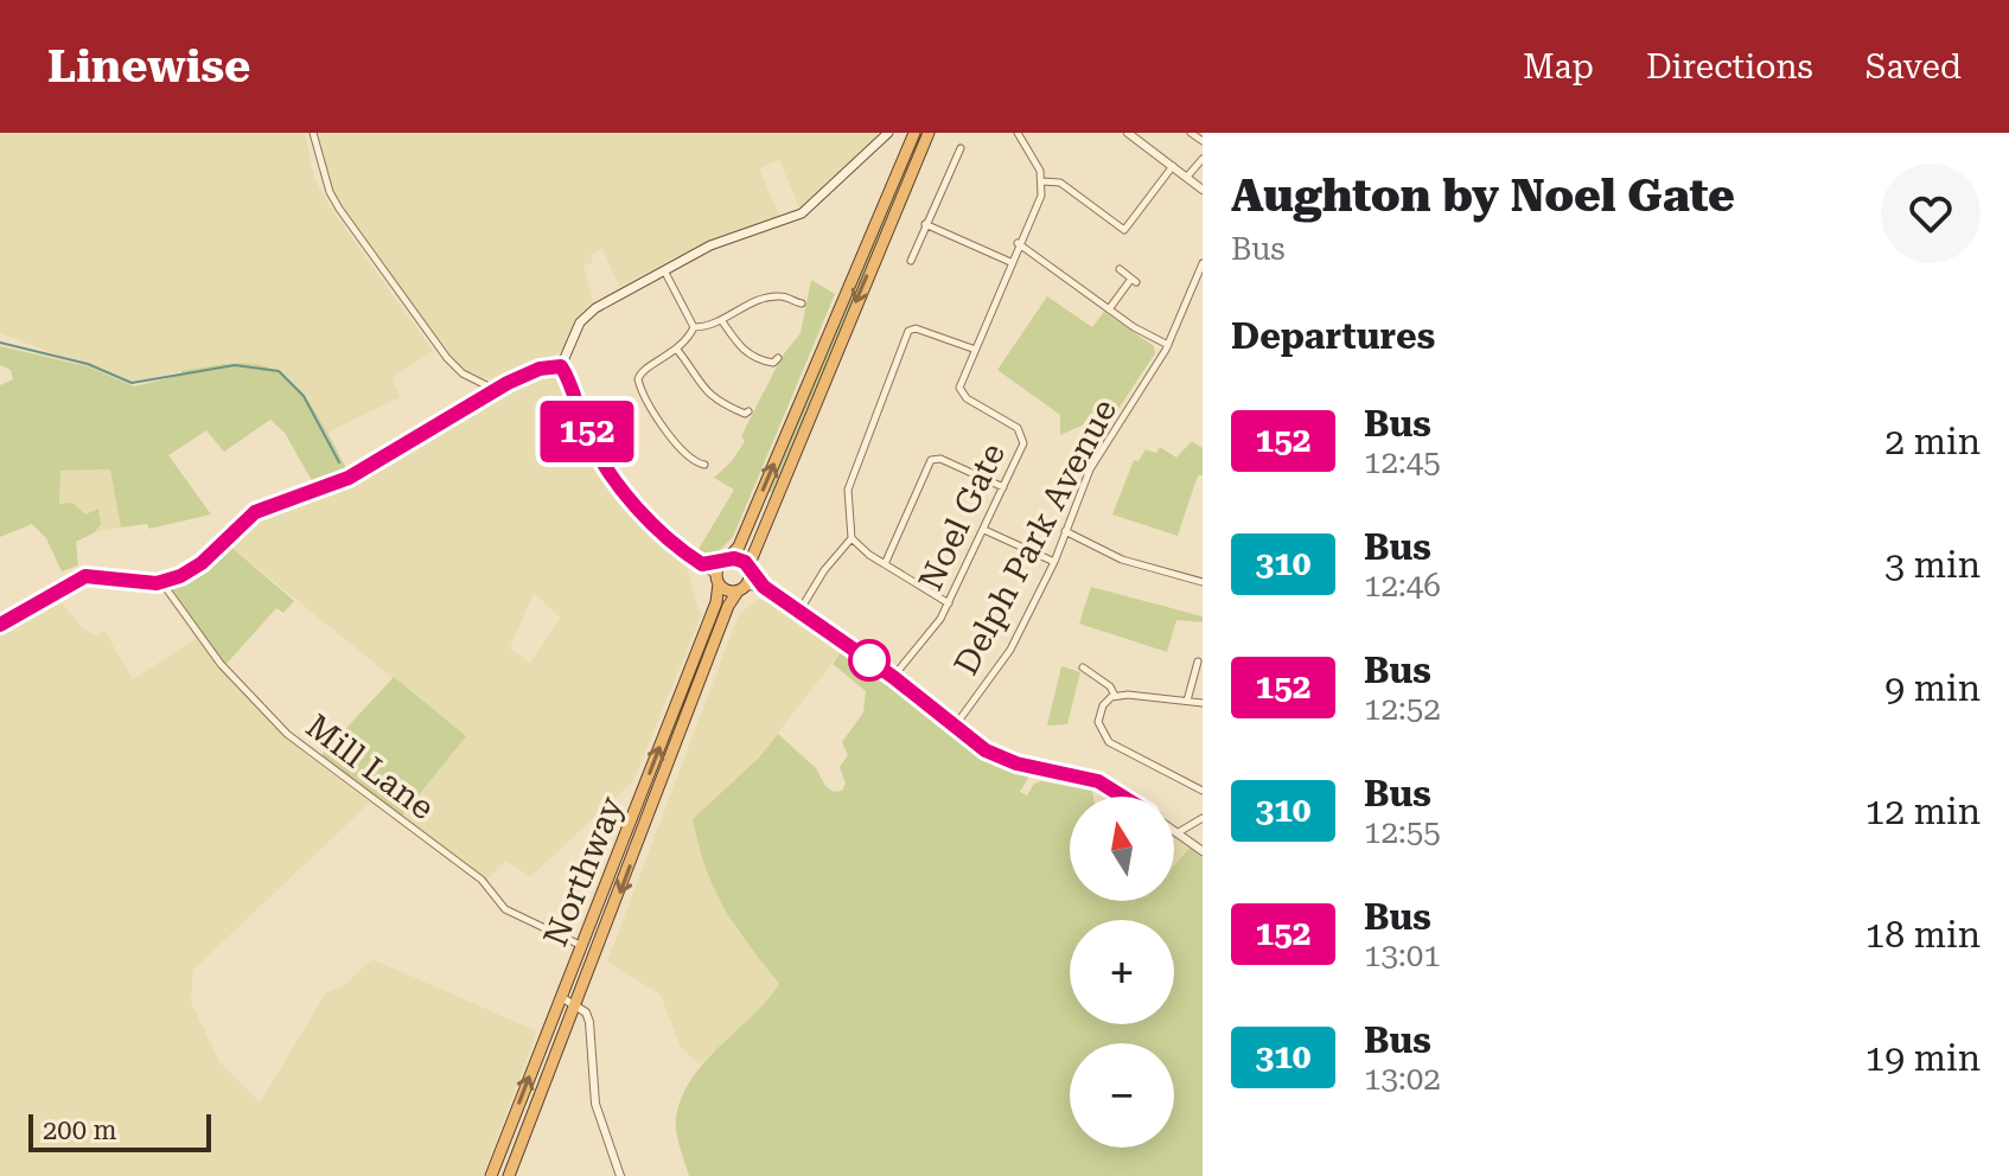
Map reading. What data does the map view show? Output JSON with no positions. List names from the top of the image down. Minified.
{"streets":{"highway":["Northway"],"street":["Noel Gate","Delph Park Avenue","Mill Lane"]},"crossings":[["Mill Lane","Northway"]],"lines":["bus line 152"],"scale_bar":"200 m","north":"top","page":{"header":"Linewise","nav":["Map","Directions","Saved"],"on_map":"152","heading":[["Aughton by Noel Gate","Bus"],"Departures"],"list":[{"mark":"152","name":"Bus","note":"12:45","value":"2 min"},{"mark":"310","name":"Bus","note":"12:46","value":"3 min"},{"mark":"152","name":"Bus","note":"12:52","value":"9 min"},{"mark":"310","name":"Bus","note":"12:55","value":"12 min"},{"mark":"152","name":"Bus","note":"13:01","value":"18 min"},{"mark":"310","name":"Bus","note":"13:02","value":"19 min"}],"map_buttons":["+","−"],"scale":"200 m"}}
